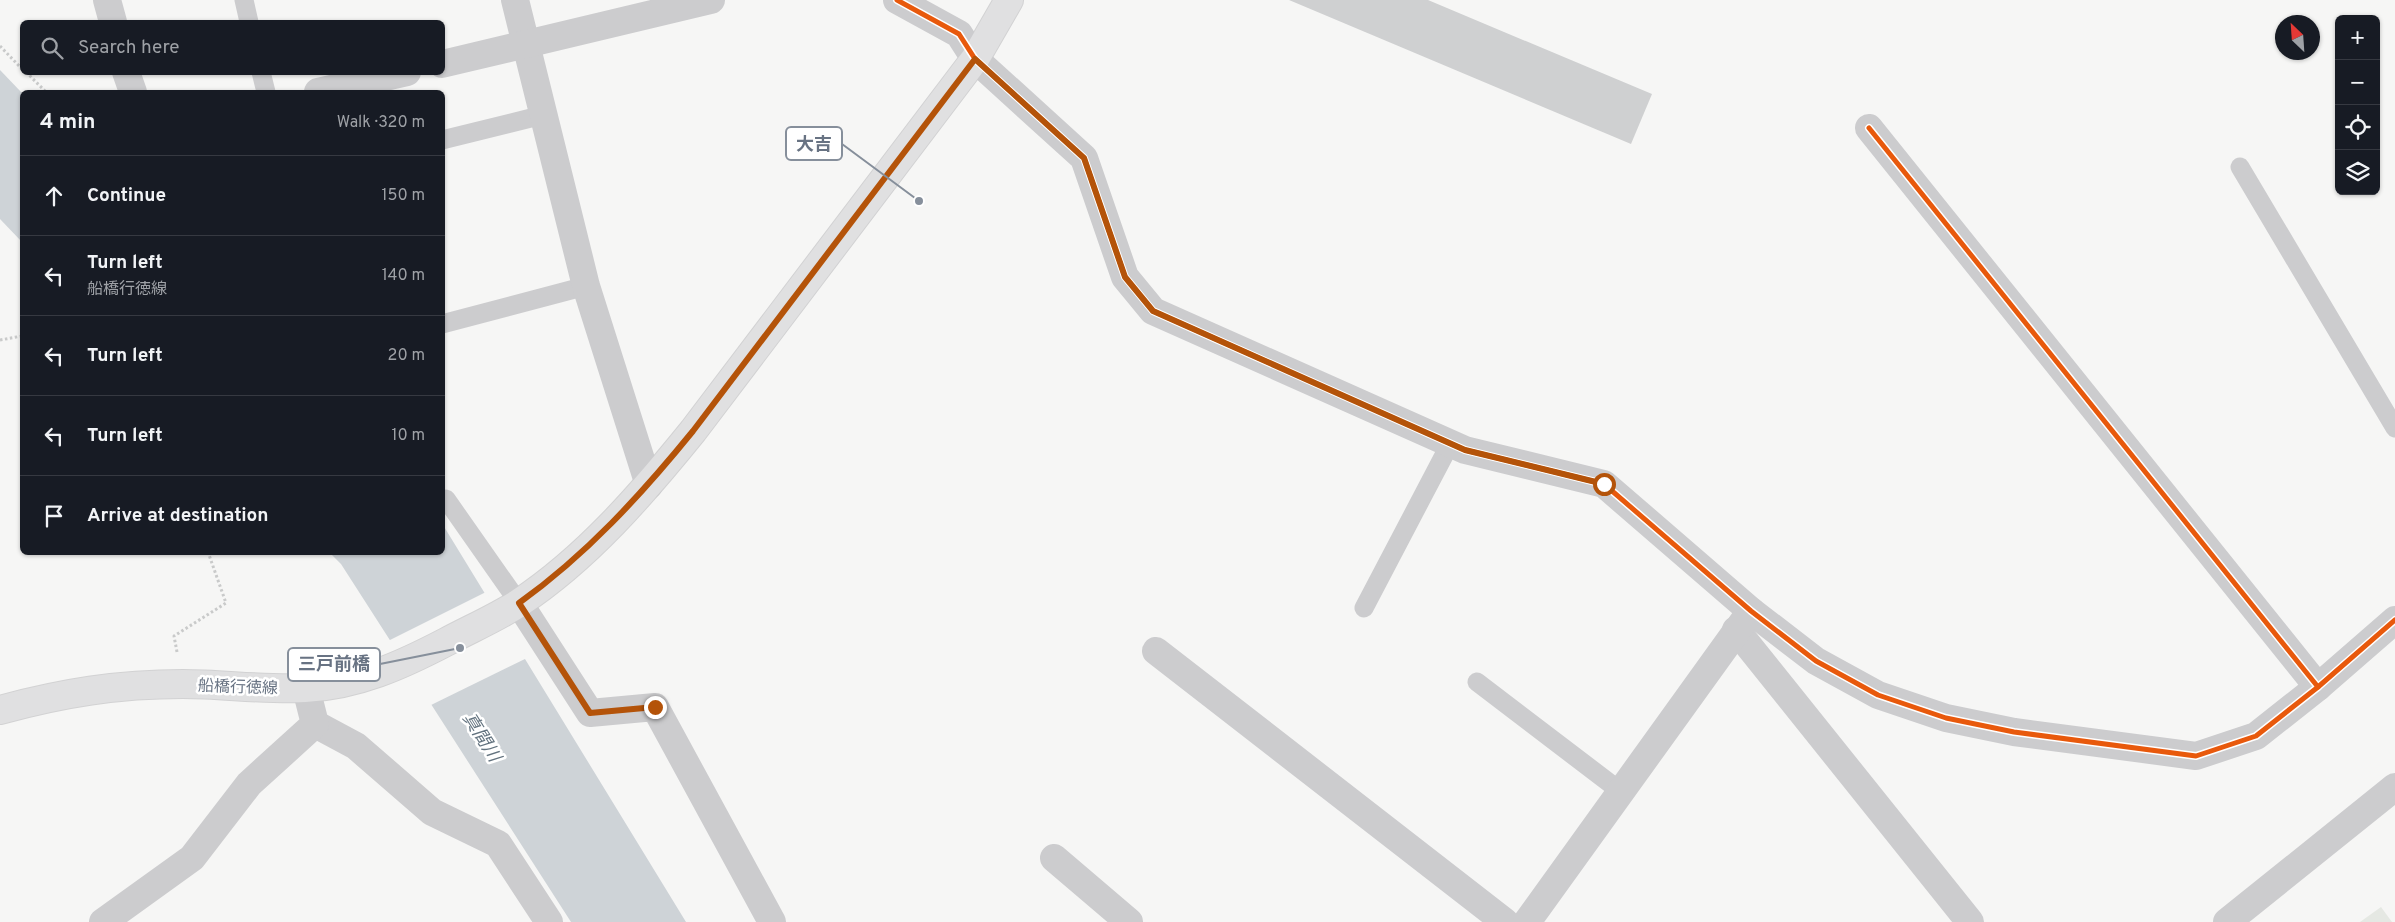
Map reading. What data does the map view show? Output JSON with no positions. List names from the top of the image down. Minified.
{"streets":{"main road":["船橋行徳線"]},"water":["真間川"],"places":["大吉","三戸前橋"],"north":"top left","page":{"map_buttons":["+","−"],"search":"Search here","heading":["4 min","Walk · 320 m"],"list":[["Continue","150 m"],["Turn left","船橋行徳線","140 m"],["Turn left","20 m"],["Turn left","10 m"],"Arrive at destination"]}}
